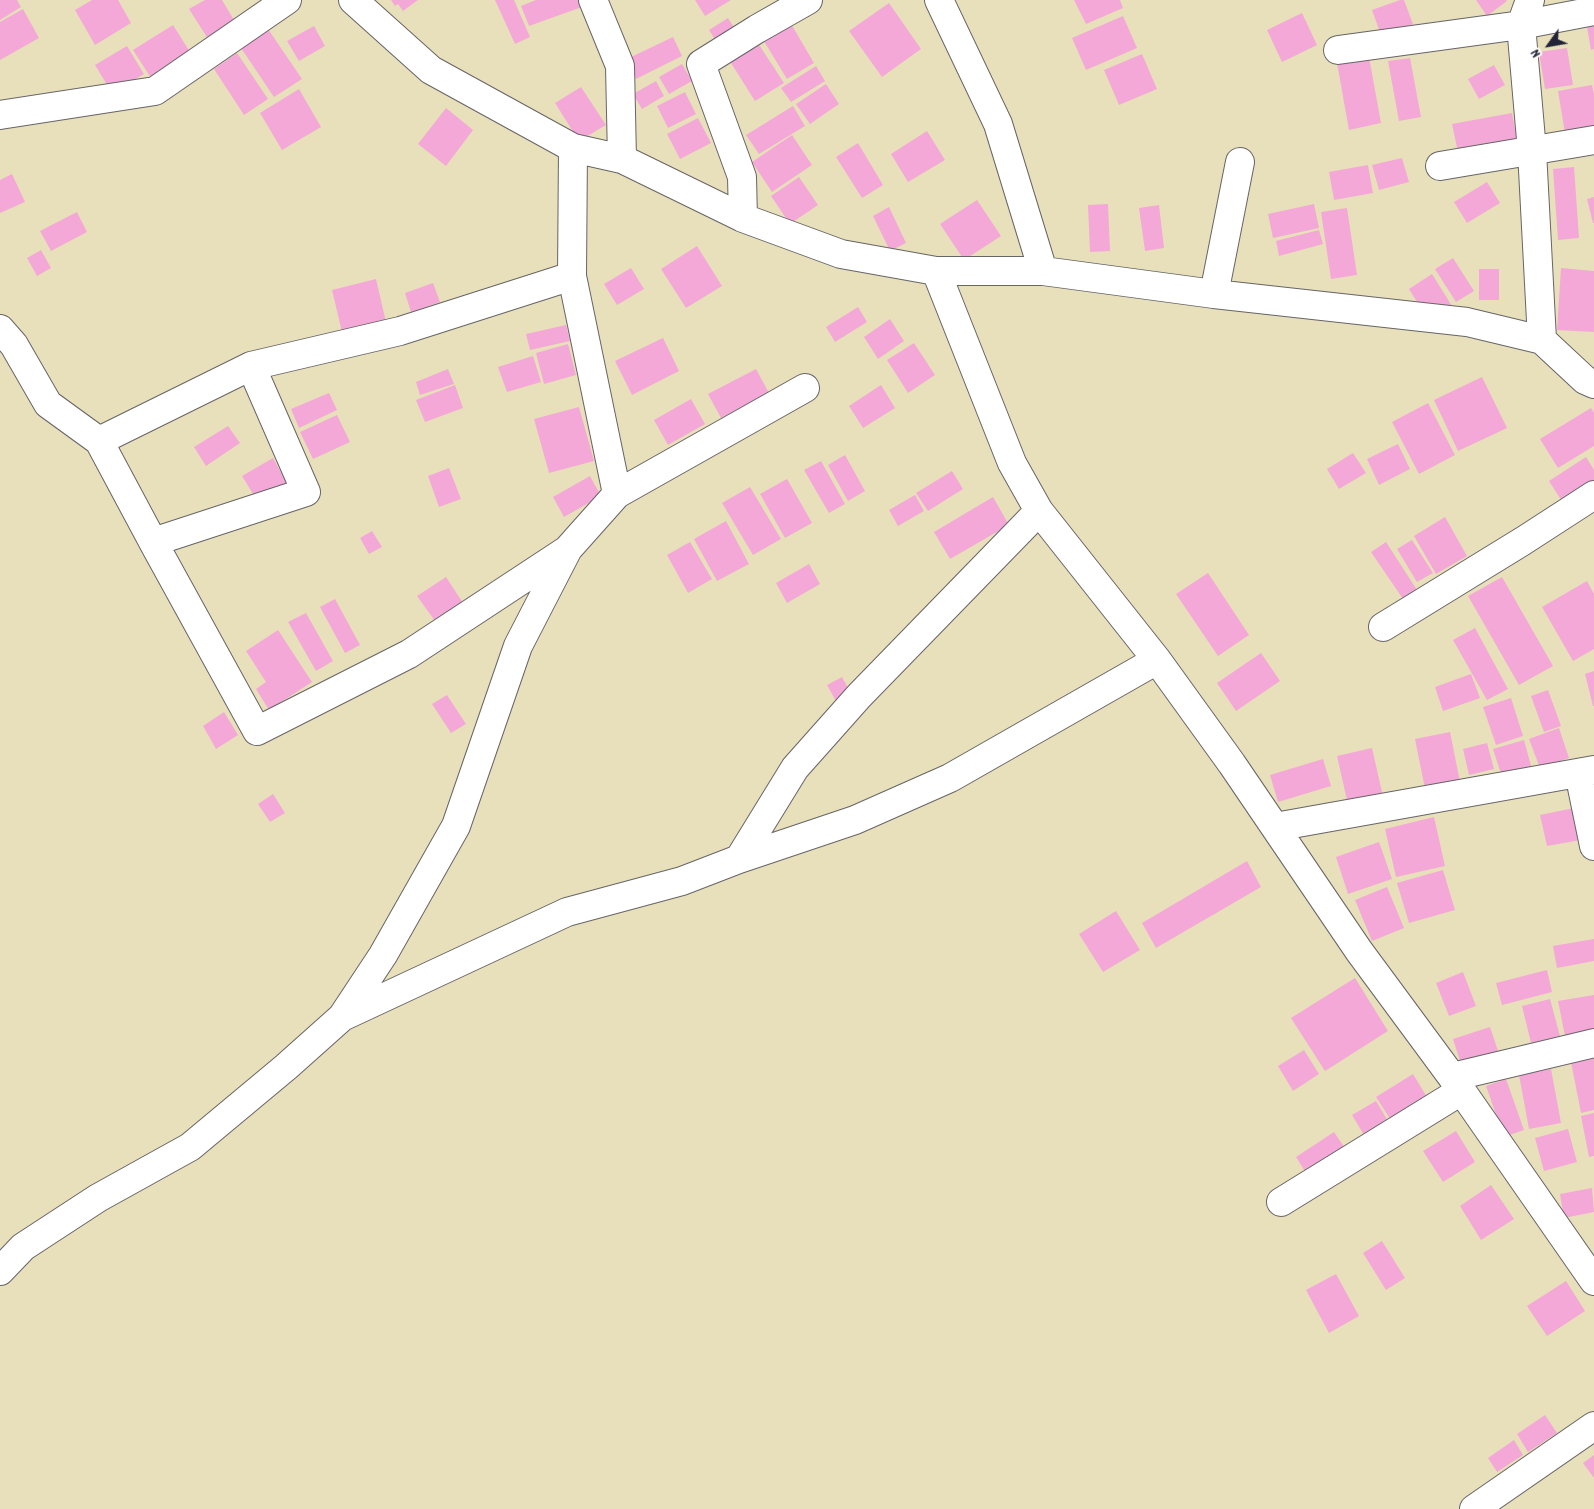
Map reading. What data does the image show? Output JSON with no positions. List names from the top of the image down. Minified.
{"north":"bottom left"}
